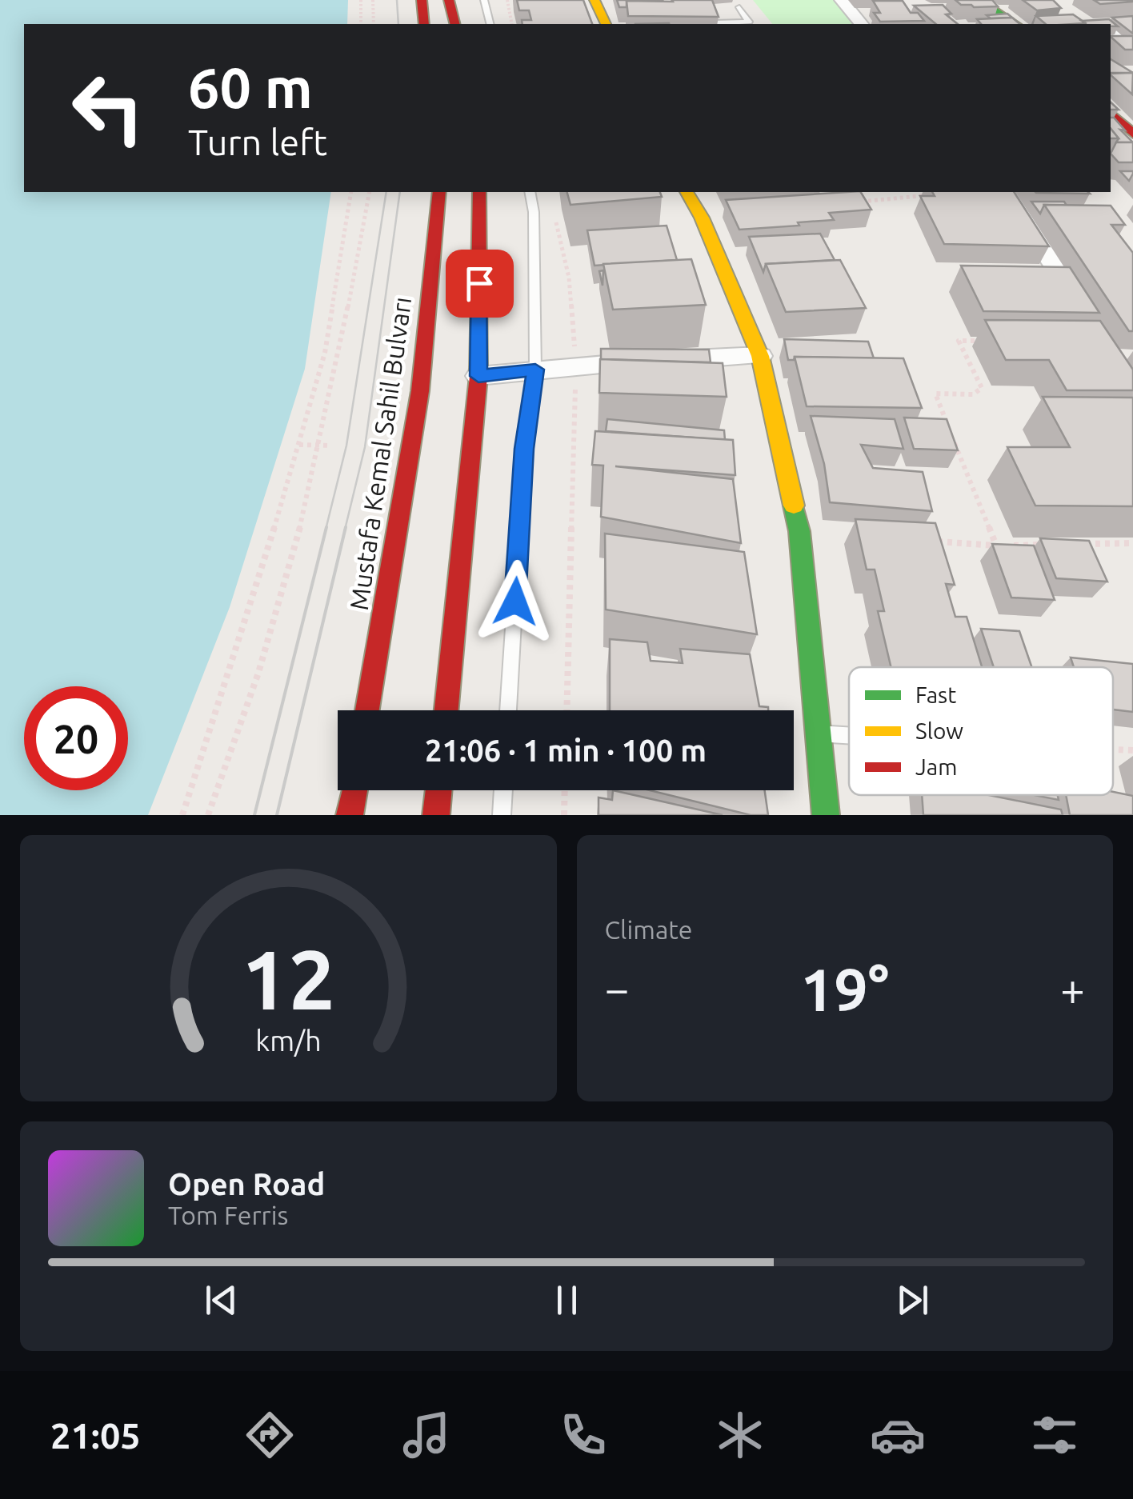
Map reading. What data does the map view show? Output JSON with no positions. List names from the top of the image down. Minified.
{"streets":{"main road":["Mustafa Kemal Sahil Bulvarı"]},"legend":["Fast","Slow","Jam"],"page":{"turn":["60 m","Turn left"],"limit":"20","trip":"21:06 · 1 min · 100 m","tile":"Climate","heat":["−","19°","+"],"song":["Open Road","Tom Ferris"],"tabs":"21:05","gauge":["12","km/h"]}}
